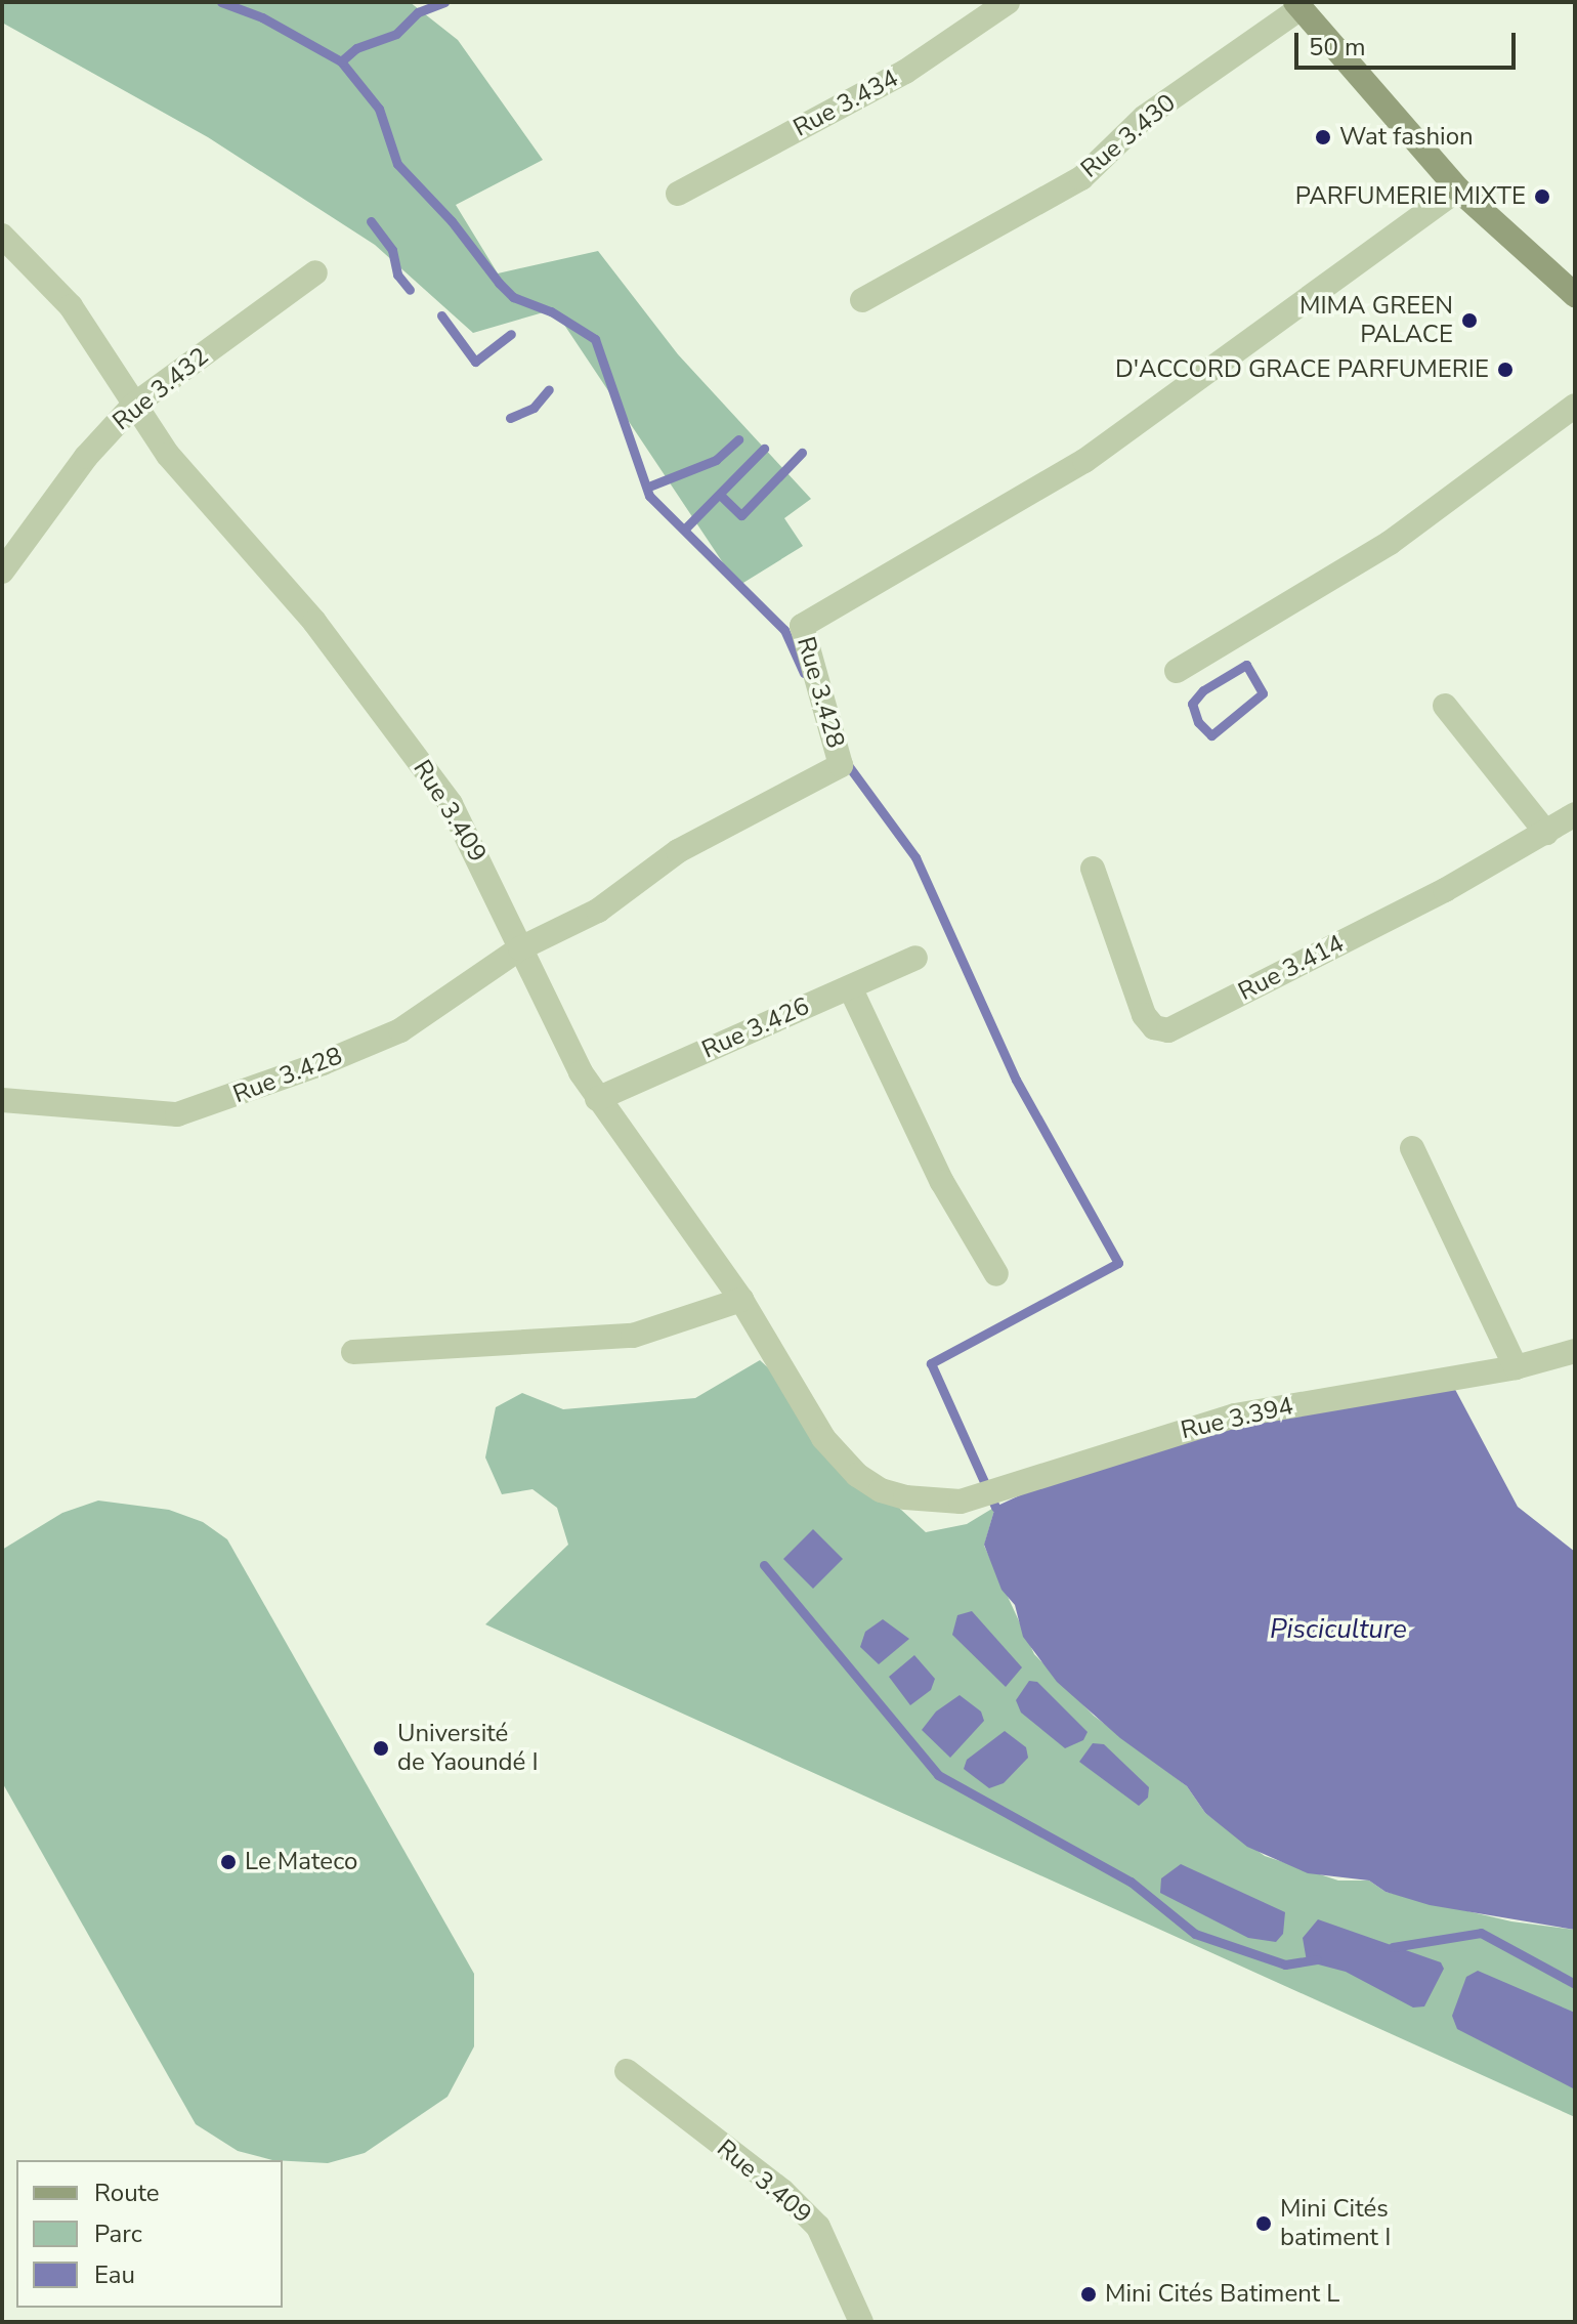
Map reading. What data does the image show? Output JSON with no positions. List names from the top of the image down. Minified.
{"streets":{"street":["Rue 3.434","Rue 3.430","Rue 3.432","Rue 3.428","Rue 3.409","Rue 3.414","Rue 3.426","Rue 3.394"]},"crossings":[["Rue 3.432","Rue 3.409"],["Rue 3.428","Rue 3.409"],["Rue 3.409","Rue 3.426"],["Rue 3.409","Rue 3.394"]],"water":["Pisciculture"],"places":["Wat fashion","PARFUMERIE MIXTE","MIMA GREEN PALACE","D'ACCORD GRACE PARFUMERIE","Université de Yaoundé I","Le Mateco","Mini Cités batiment I","Mini Cités Batiment L"],"legend":["Route","Parc","Eau"],"scale_bar":"50 m"}
